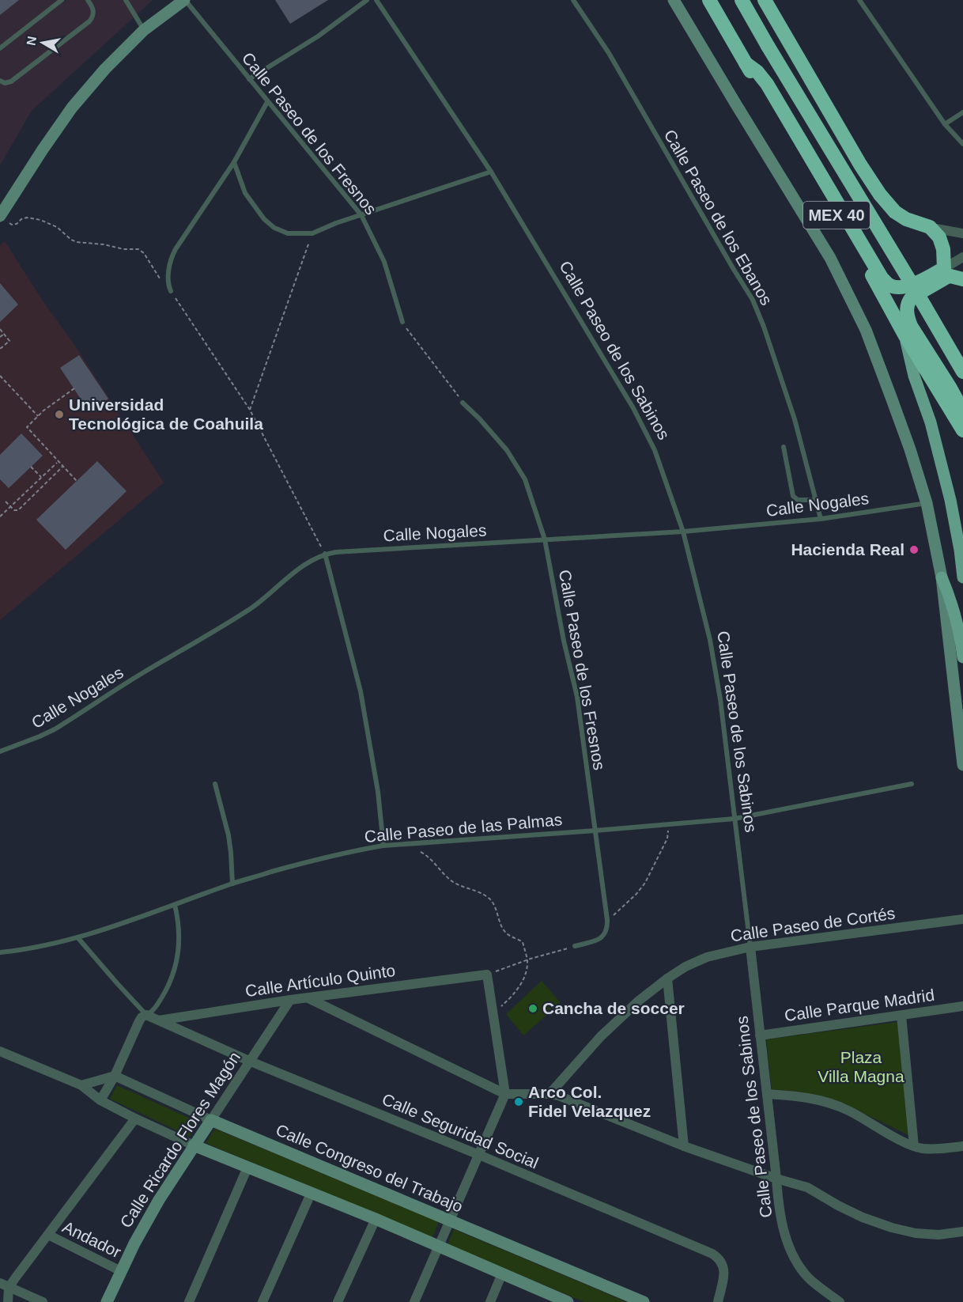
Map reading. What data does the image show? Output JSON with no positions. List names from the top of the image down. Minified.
{"streets":{"highway":["MEX 40"],"street":["Calle Paseo de los Sabinos","Calle Paseo de Cortés","Calle Artículo Quinto","Calle Parque Madrid","Calle Seguridad Social","Calle Ricardo Flores Magón","Calle Congreso del Trabajo","Andador"],"lane":["Calle Paseo de los Fresnos","Calle Paseo de los Ebanos","Calle Nogales","Calle Paseo de las Palmas"]},"crossings":[["Calle Paseo de los Fresnos","Calle Nogales"],["Calle Paseo de los Fresnos","Calle Paseo de las Palmas"],["Calle Paseo de los Ebanos","Calle Nogales"],["Calle Paseo de los Sabinos","Calle Nogales"],["Calle Paseo de los Sabinos","Calle Paseo de las Palmas"],["Calle Paseo de los Sabinos","Calle Paseo de Cortés"],["Calle Paseo de los Sabinos","Calle Parque Madrid"],["Calle Artículo Quinto","Calle Seguridad Social"],["Calle Artículo Quinto","Calle Ricardo Flores Magón"],["Calle Seguridad Social","Calle Ricardo Flores Magón"],["Calle Ricardo Flores Magón","Calle Congreso del Trabajo"],["Calle Ricardo Flores Magón","Andador"]],"parks":["Plaza Villa Magna"],"places":["Universidad Tecnológica de Coahuila","Hacienda Real","Cancha de soccer","Arco Col. Fidel Velazquez"],"north":"left"}
